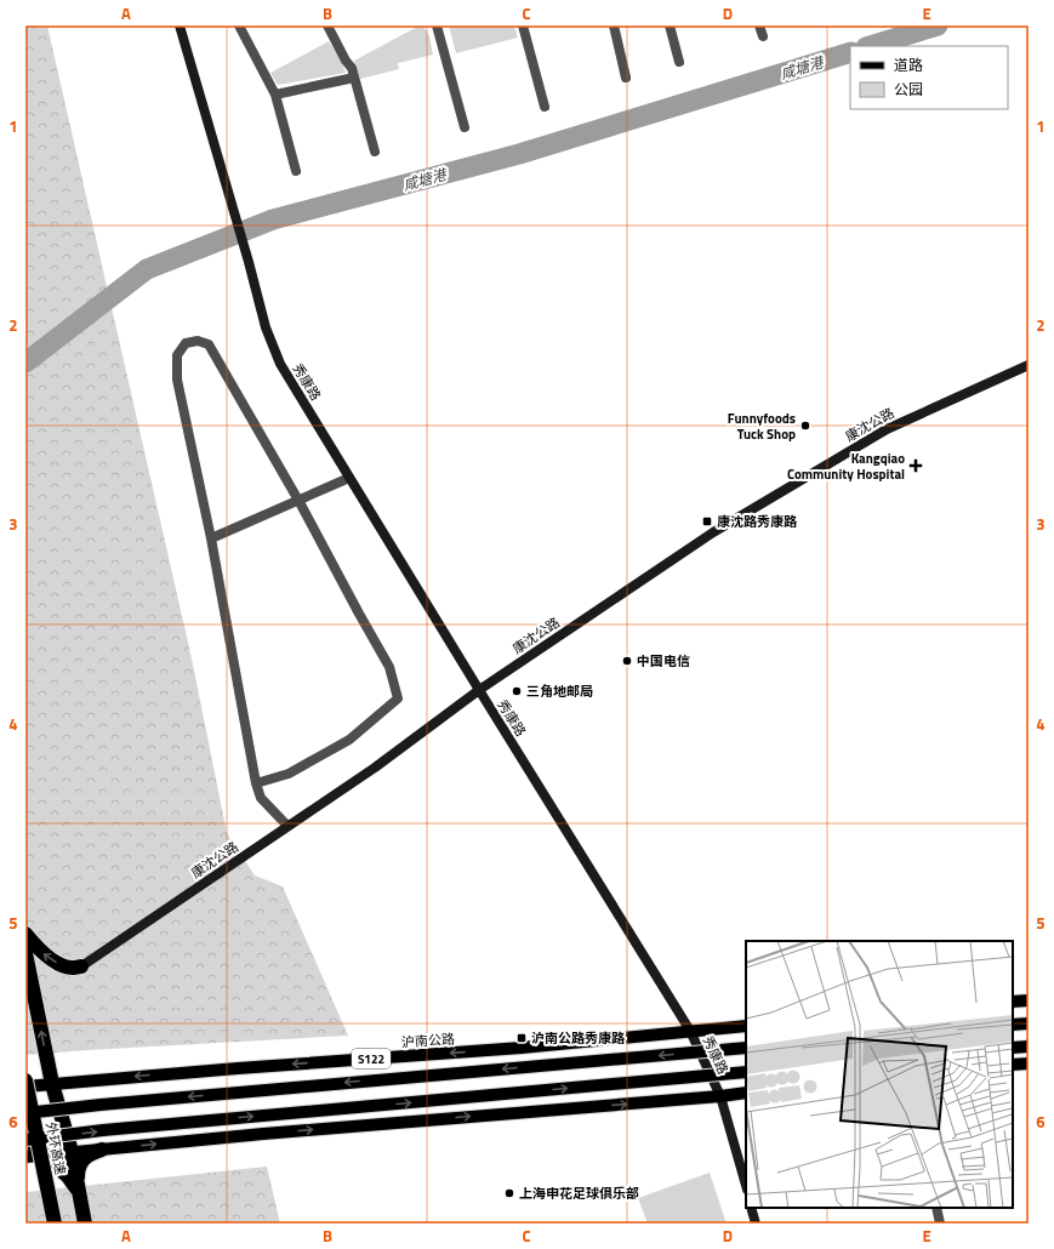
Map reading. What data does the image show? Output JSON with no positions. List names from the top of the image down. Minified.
{"streets":{"highway":["外环高速"],"main road":["沪南公路","S122"],"street":["秀康路","康沈公路"]},"crossings":[["秀康路","康沈公路"],["秀康路","沪南公路"]],"water":["咸塘港"],"places":{"other":["Funnyfoods Tuck Shop","中国电信","三角地邮局","上海申花足球俱乐部"],"health":["Kangqiao Community Hospital"],"transit":["康沈路秀康路","沪南公路秀康路"]},"legend":["道路","公园"],"grid":{"columns":["A","B","C","D","E"],"rows":["1","2","3","4","5","6"]}}
